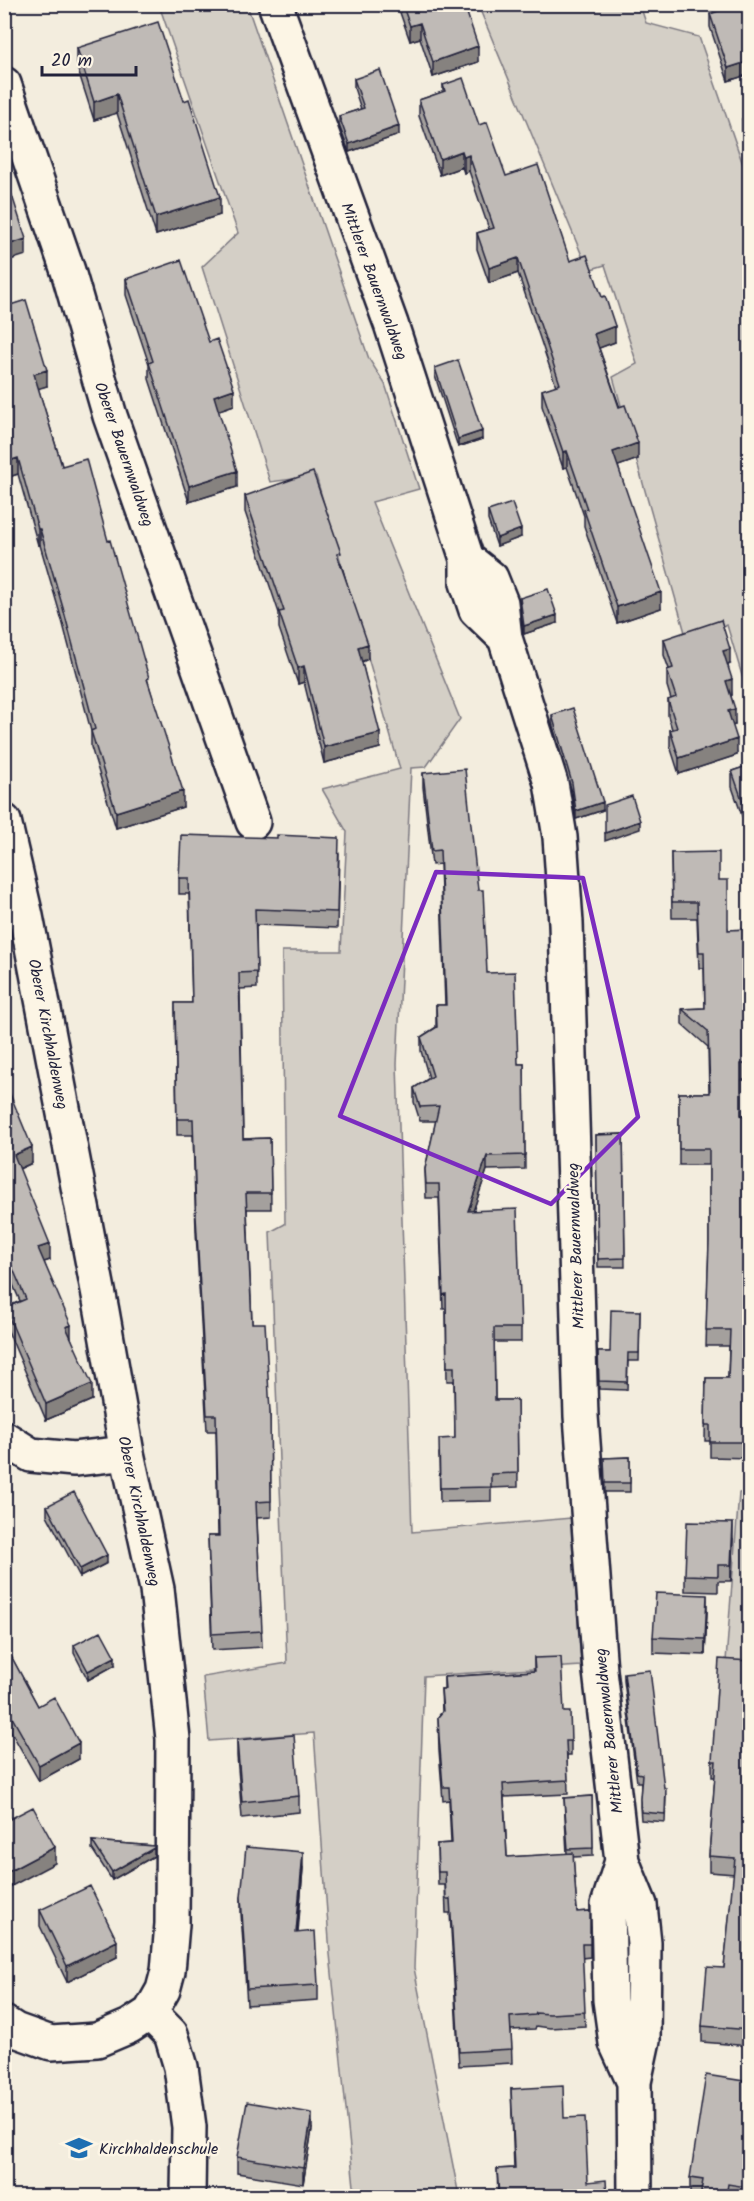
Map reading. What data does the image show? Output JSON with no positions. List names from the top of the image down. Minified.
{"streets":{"street":["Mittlerer Bauernwaldweg","Oberer Bauernwaldweg","Oberer Kirchhaldenweg"]},"places":{"school or university":["Kirchhaldenschule"]},"scale_bar":"20 m"}
